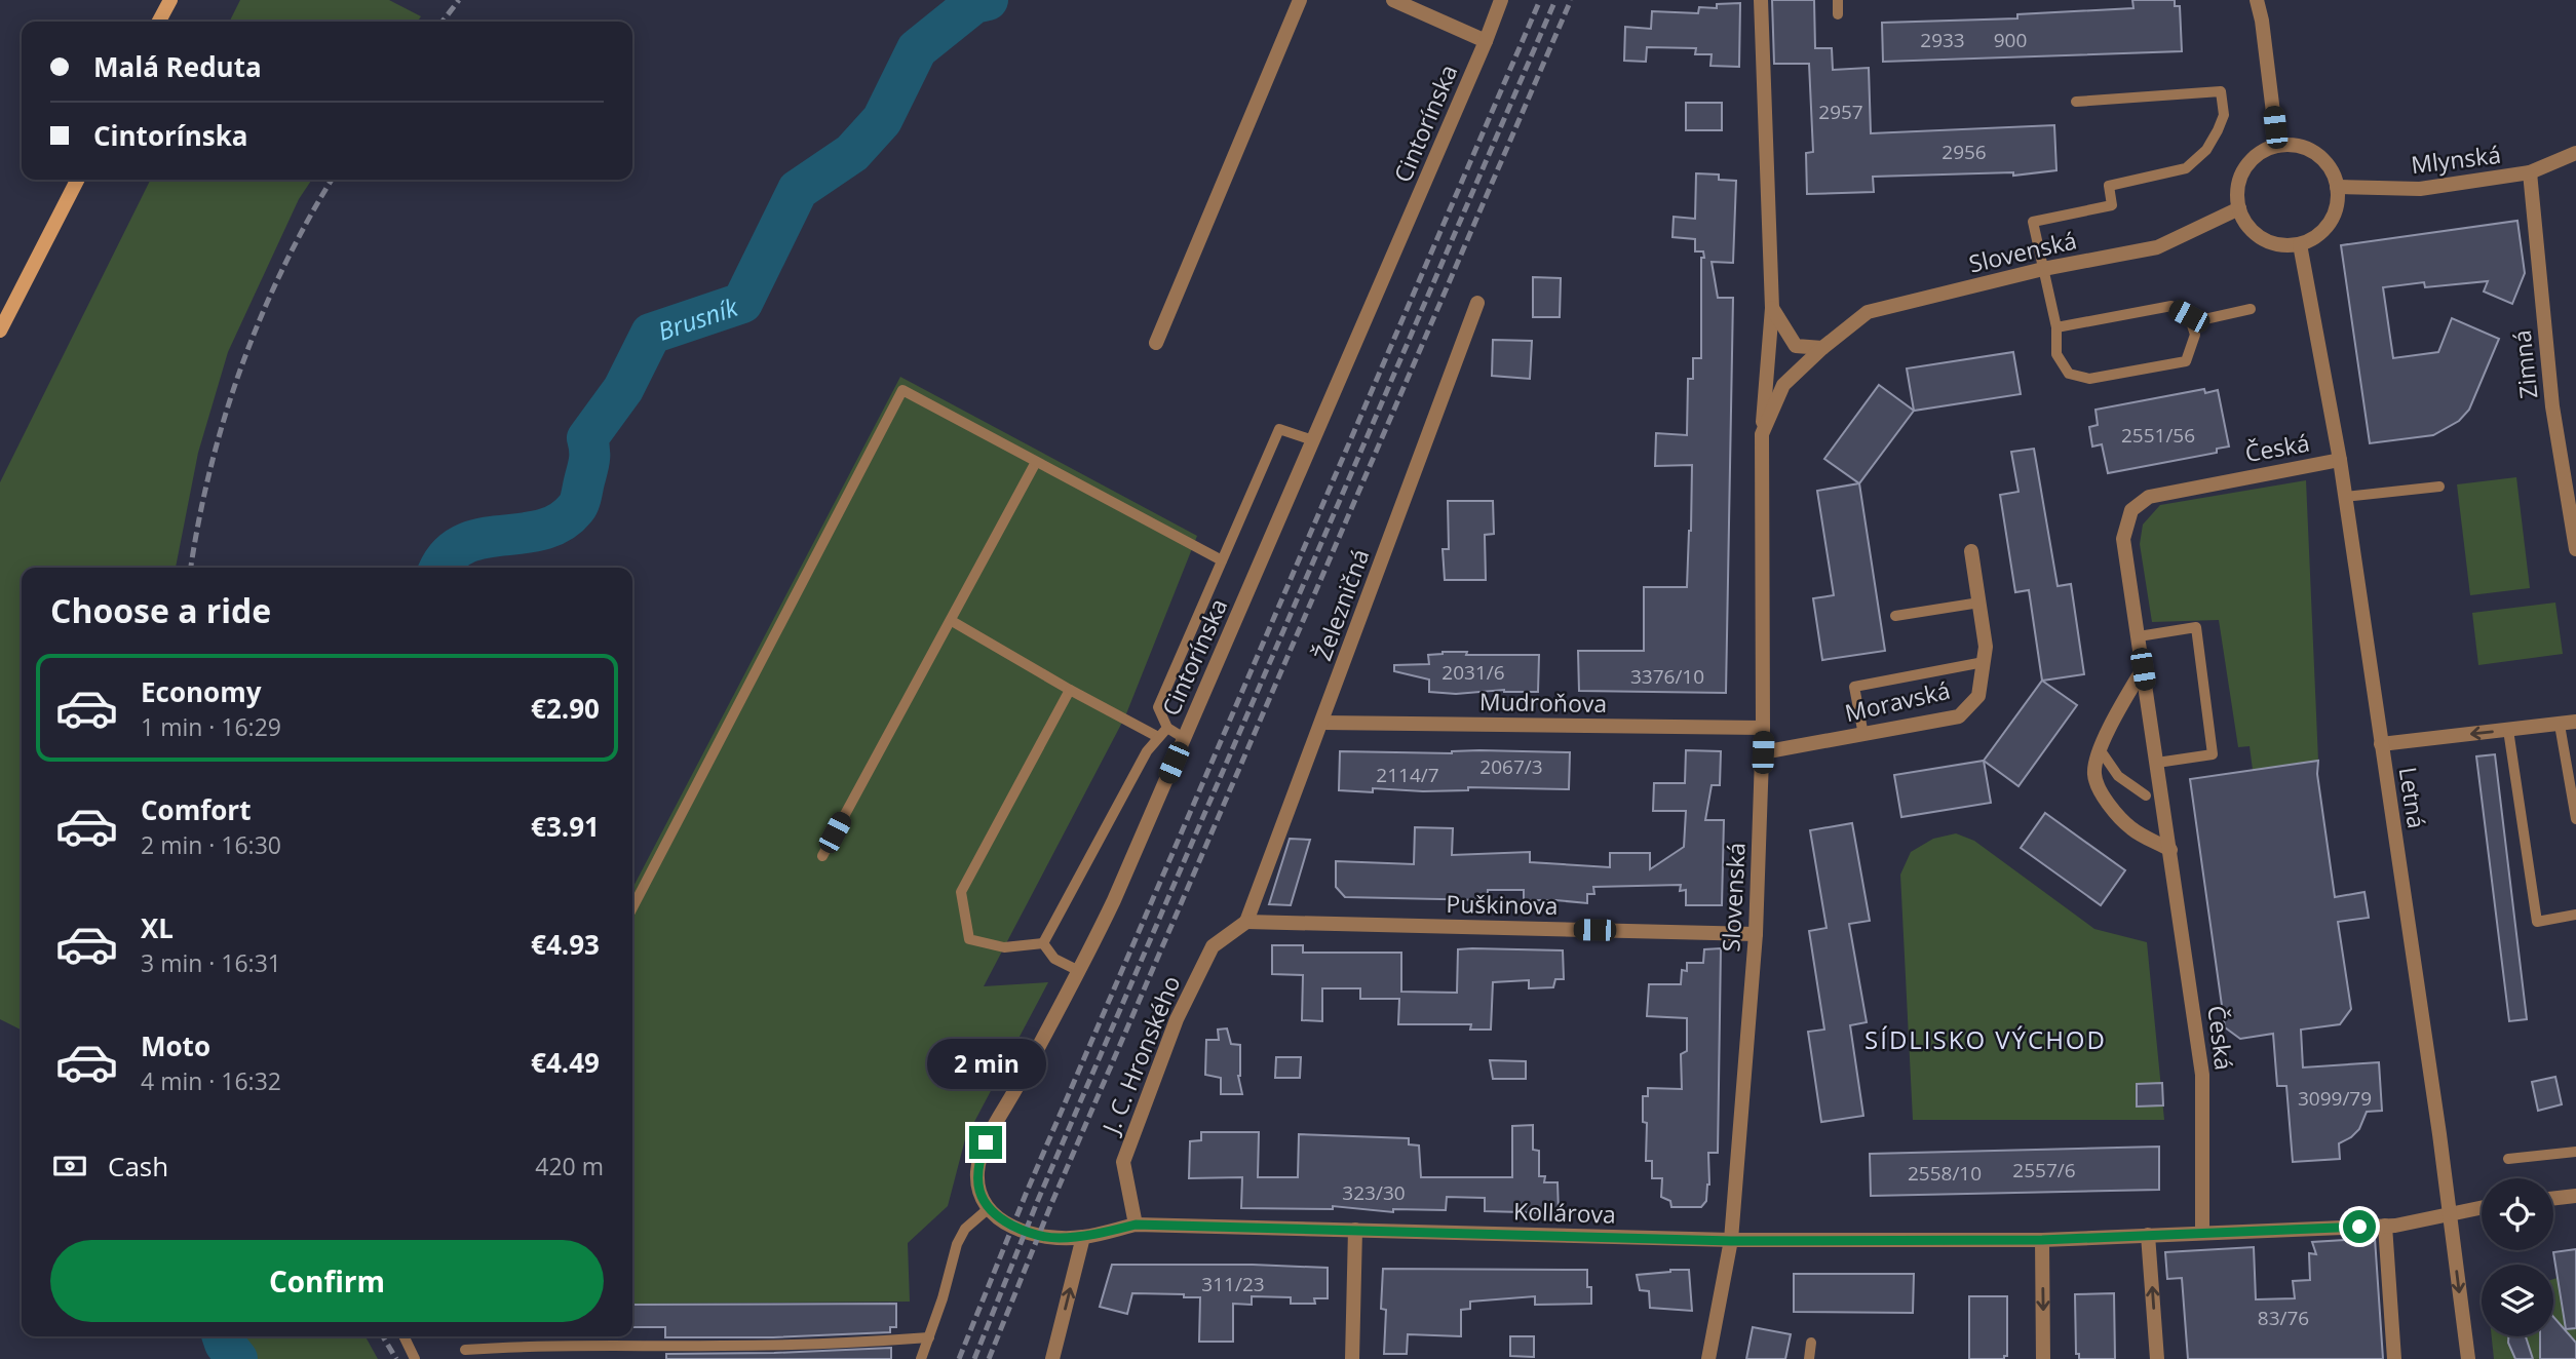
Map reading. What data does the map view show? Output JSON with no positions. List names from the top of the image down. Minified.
{"streets":{"street":["Cintorínska","Mlynská","Slovenská","Zimná","Česká","Železničná","Moravská","Mudroňova","Letná","Puškinova","J. C. Hronského","Kollárova"]},"crossings":[["Cintorínska","Kollárova"],["Mlynská","Slovenská"],["Mlynská","Zimná"],["Mlynská","Letná"],["Slovenská","Moravská"],["Slovenská","Mudroňova"],["Slovenská","Letná"],["Slovenská","Puškinova"],["Slovenská","Kollárova"],["Česká","Letná"],["Česká","Kollárova"],["Železničná","Mudroňova"],["Železničná","Puškinova"],["Železničná","J. C. Hronského"],["Letná","Kollárova"],["Puškinova","J. C. Hronského"],["J. C. Hronského","Kollárova"]],"districts":["SÍDLISKO VÝCHOD"],"water":["Brusník"],"house_numbers":["2933","900","2957","2956","2551/56","2031/6","3376/10","2067/3","2114/7","3099/79","2557/6","2558/10","323/30","311/23","83/76"],"page":{"banner":["Malá Reduta","Cintorínska"],"heading":"Choose a ride","list":[{"name":"Economy","note":"1 min · 16:29","value":"€2.90"},{"name":"Comfort","note":"2 min · 16:30","value":"€3.91"},{"name":"XL","note":"3 min · 16:31","value":"€4.93"},{"name":"Moto","note":"4 min · 16:32","value":"€4.49"}],"bubble":"2 min","pay":["Cash","420 m"],"buttons":"Confirm"}}
